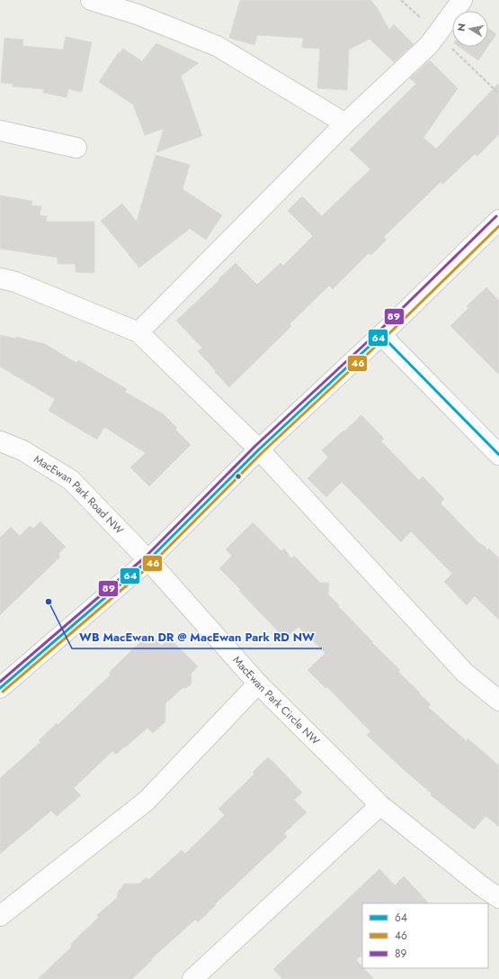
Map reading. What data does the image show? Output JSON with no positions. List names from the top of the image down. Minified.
{"streets":{"street":["MacEwan Park Road NW","MacEwan Park Circle NW"]},"crossings":[["MacEwan Park Road NW","MacEwan Park Circle NW"]],"places":["WB MacEwan DR @ MacEwan Park RD NW"],"lines":["transit line 89","transit line 46","transit line 64"],"legend":["64","46","89"],"north":"left"}
